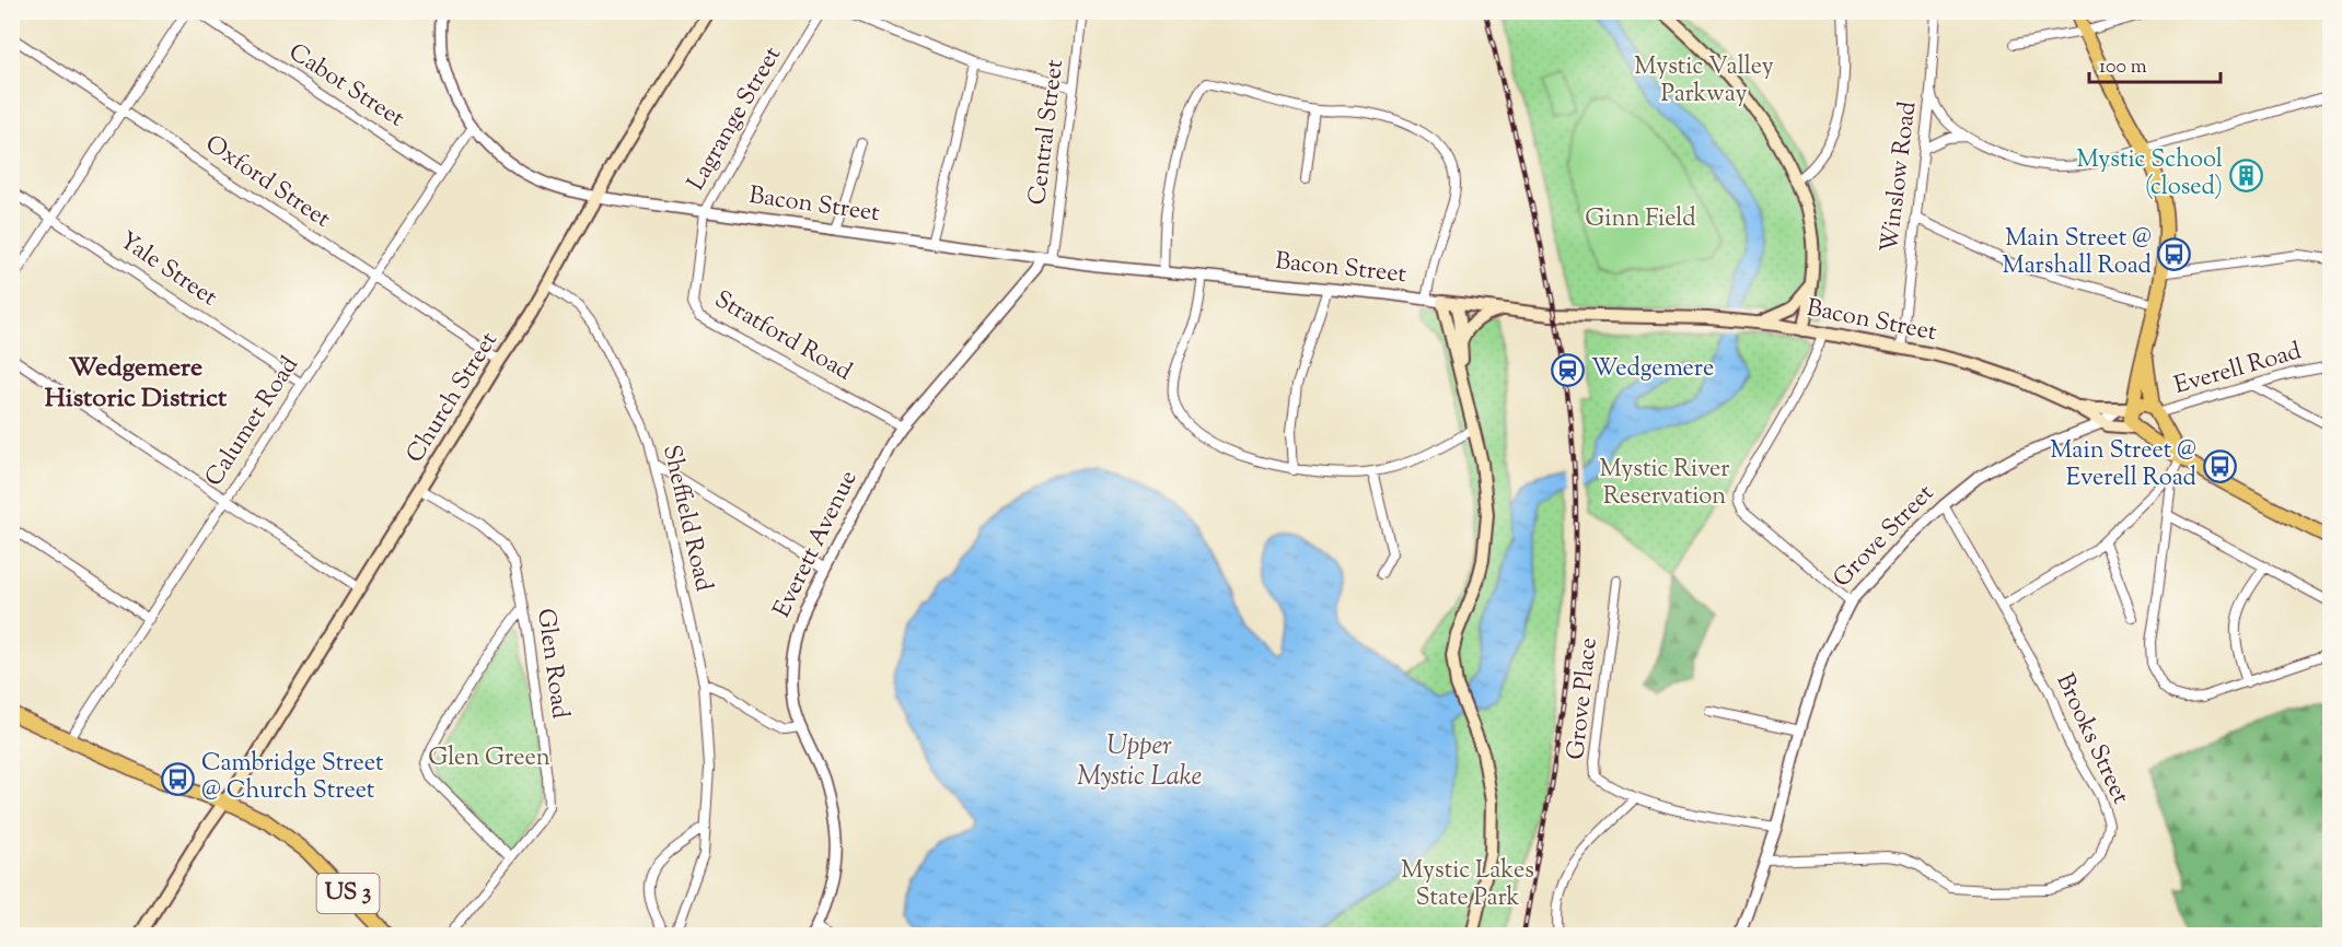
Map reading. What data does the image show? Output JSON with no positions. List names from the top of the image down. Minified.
{"streets":{"main road":["Bacon Street","Church Street","US 3"],"street":["Cabot Street","Lagrange Street","Central Street","Winslow Road","Oxford Street","Yale Street","Stratford Road","Everell Road","Calumet Road","Sheffield Road","Grove Street","Everett Avenue","Glen Road","Grove Place","Brooks Street"]},"crossings":[["Cabot Street","Calumet Road"],["Lagrange Street","Bacon Street"],["Lagrange Street","Stratford Road"],["Central Street","Bacon Street"],["Central Street","Everett Avenue"],["Winslow Road","Bacon Street"],["Oxford Street","Church Street"],["Oxford Street","Calumet Road"],["Bacon Street","Stratford Road"],["Bacon Street","Everell Road"],["Bacon Street","Church Street"],["Bacon Street","Calumet Road"],["Bacon Street","Grove Street"],["Bacon Street","Everett Avenue"],["Yale Street","Calumet Road"],["Stratford Road","Everett Avenue"],["Everell Road","Grove Street"],["Church Street","Sheffield Road"],["Church Street","Glen Road"],["Church Street","US 3"],["Calumet Road","US 3"],["Grove Street","Grove Place"],["Grove Street","Brooks Street"]],"districts":["Wedgemere Historic District"],"water":["Upper Mystic Lake"],"parks":["Mystic Valley Parkway","Ginn Field","Mystic River Reservation","Glen Green","Mystic Lakes State Park"],"places":{"building":["Mystic School (closed)"],"bus stop":["Main Street @ Marshall Road","Main Street @ Everell Road","Cambridge Street @ Church Street"],"station":["Wedgemere"]},"scale_bar":"100 m"}
